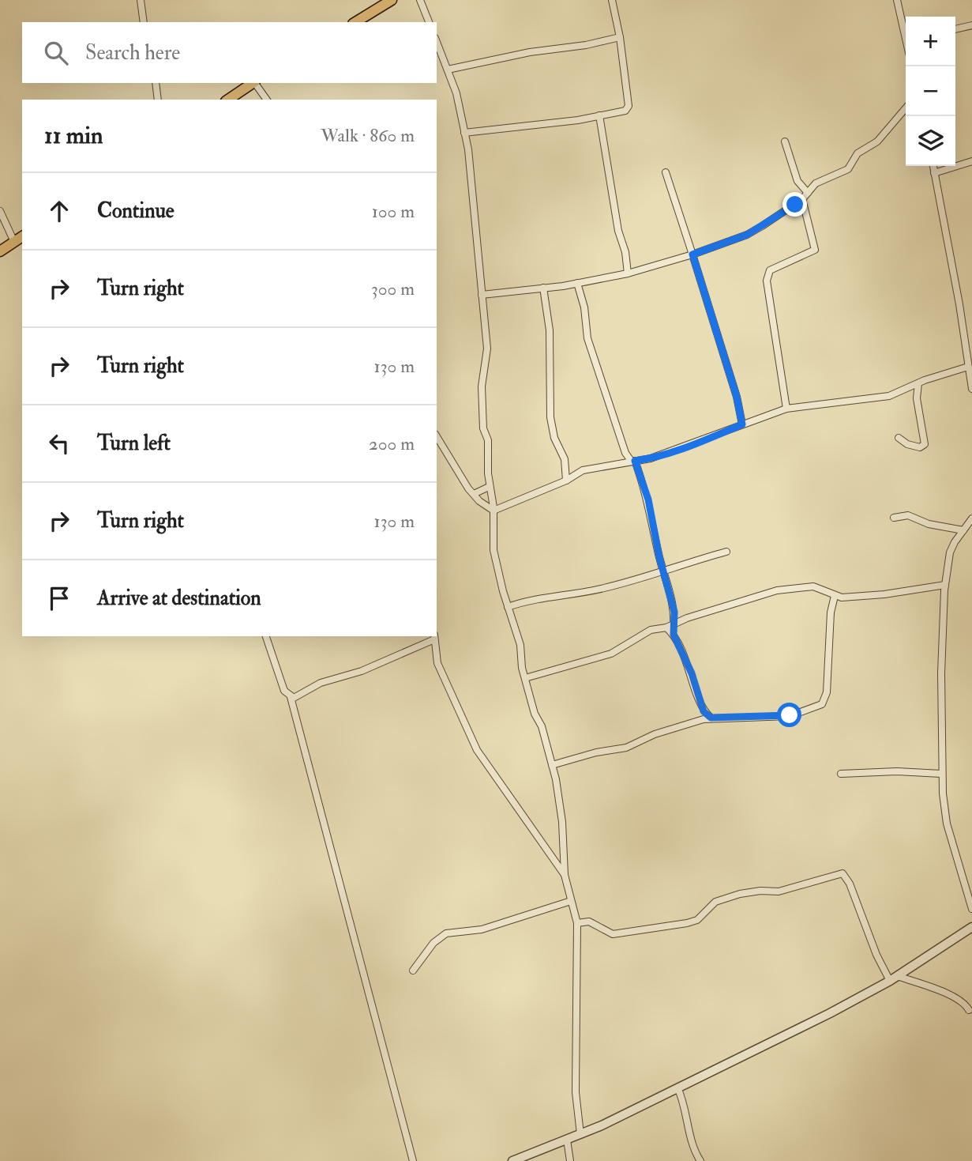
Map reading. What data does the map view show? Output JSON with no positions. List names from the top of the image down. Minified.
{"page":{"map_buttons":["+","−"],"search":"Search here","heading":["11 min","Walk · 860 m"],"list":[["Continue","100 m"],["Turn right","300 m"],["Turn right","130 m"],["Turn left","200 m"],["Turn right","130 m"],"Arrive at destination"]}}
